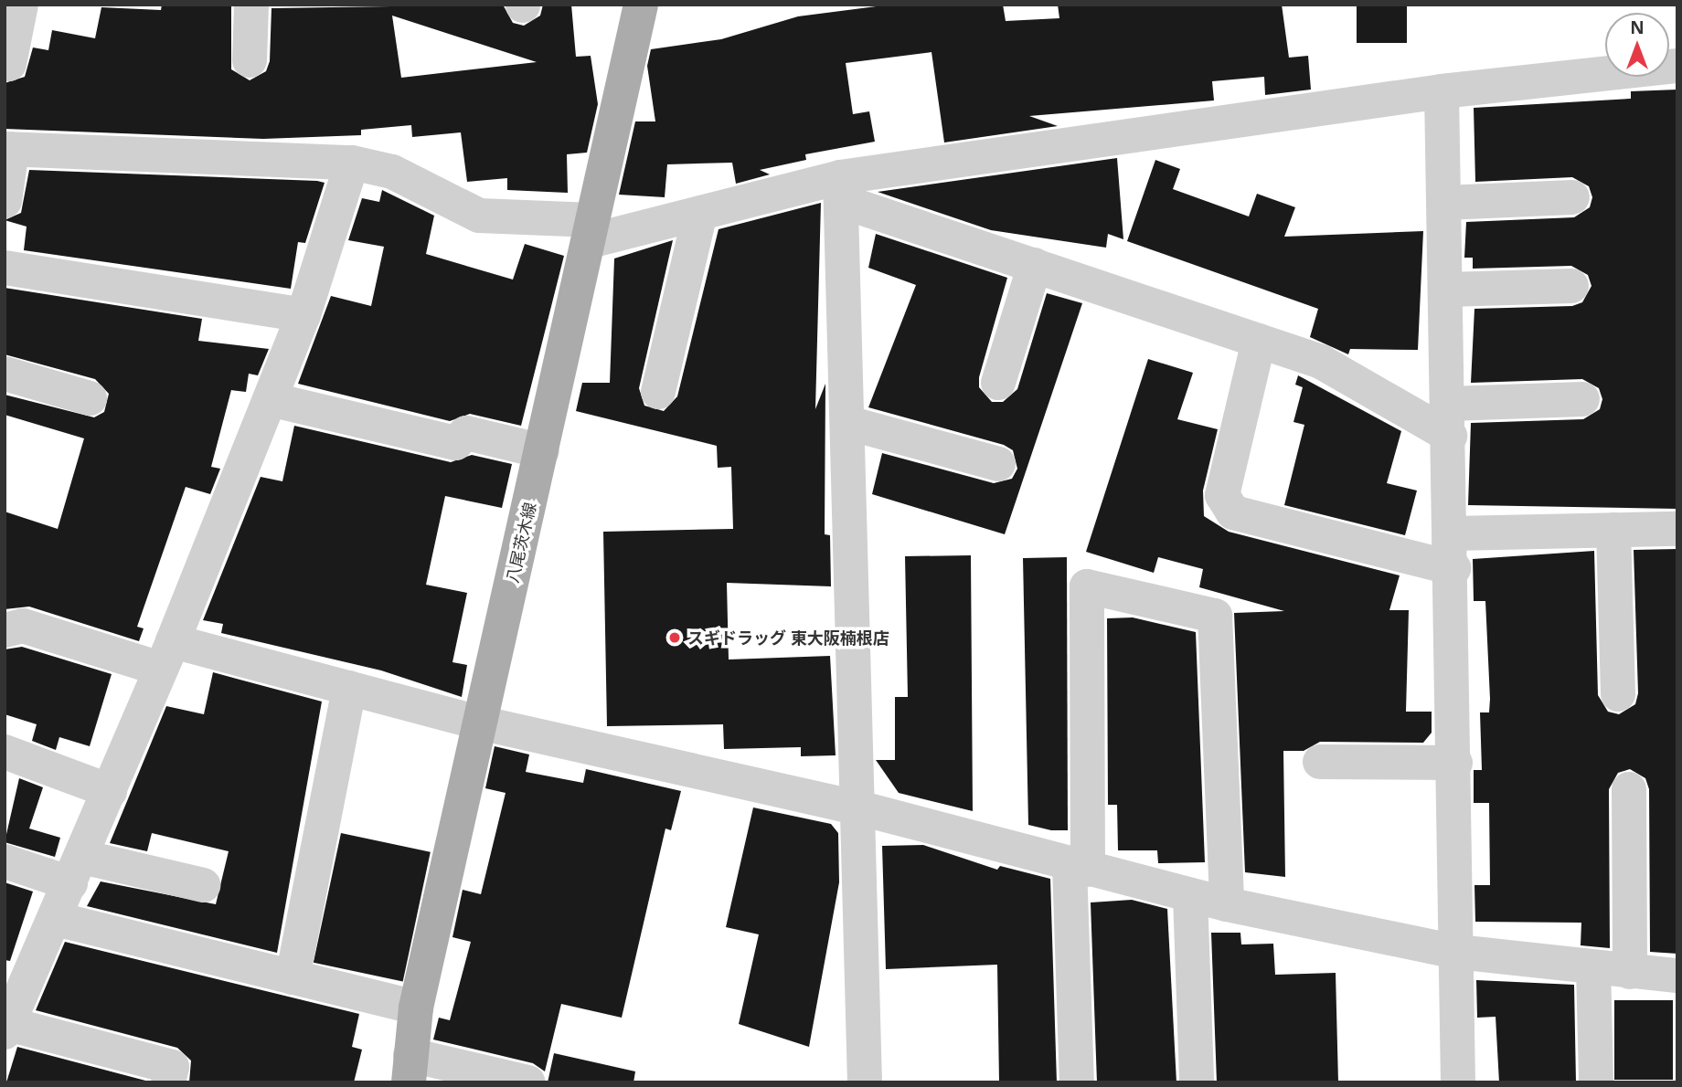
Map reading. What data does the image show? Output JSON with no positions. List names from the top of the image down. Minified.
{"streets":{"main road":["八尾茨木線"]},"places":["スギドラッグ 東大阪楠根店"],"north":"top"}
